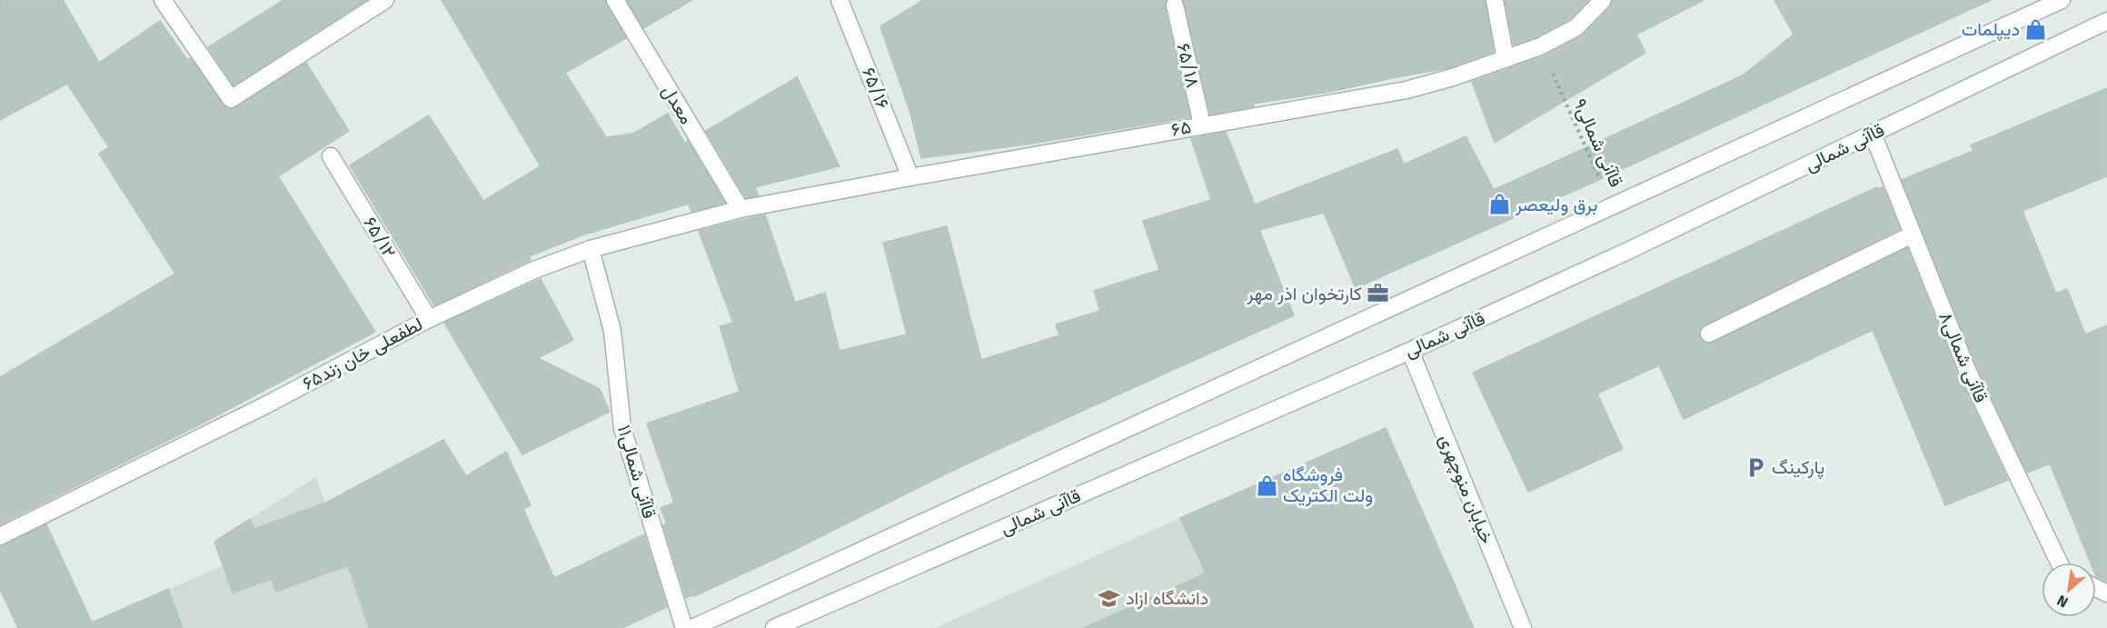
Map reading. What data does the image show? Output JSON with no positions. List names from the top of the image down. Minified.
{"streets":{"street":["۶۵/۱۸","۶۵/۱۶","معدل","۶۵","قاآنی شمالی","۶۵/۱۲","لطفعلی خان زند۶۵","قاآنی شمالی۸","قاآنی شمالی۱۱","خیابان منوچهری"],"path":["۹قاآنی شمالی"]},"crossings":[["۶۵/۱۸","۶۵"],["۶۵/۱۶","۶۵"],["معدل","۶۵"],["معدل","لطفعلی خان زند۶۵"],["۶۵","۹قاآنی شمالی"],["۶۵","لطفعلی خان زند۶۵"],["قاآنی شمالی","قاآنی شمالی۸"],["قاآنی شمالی","خیابان منوچهری"],["۶۵/۱۲","لطفعلی خان زند۶۵"],["لطفعلی خان زند۶۵","قاآنی شمالی۱۱"]],"places":{"shop":["دیپلمات","برق ولیعصر","فروشگاه ولت الکتریک"],"office":["کارتخوان اذر مهر"],"parking":["پارکینگ"],"school or university":["دانشگاه ازاد"]},"north":"bottom left"}
